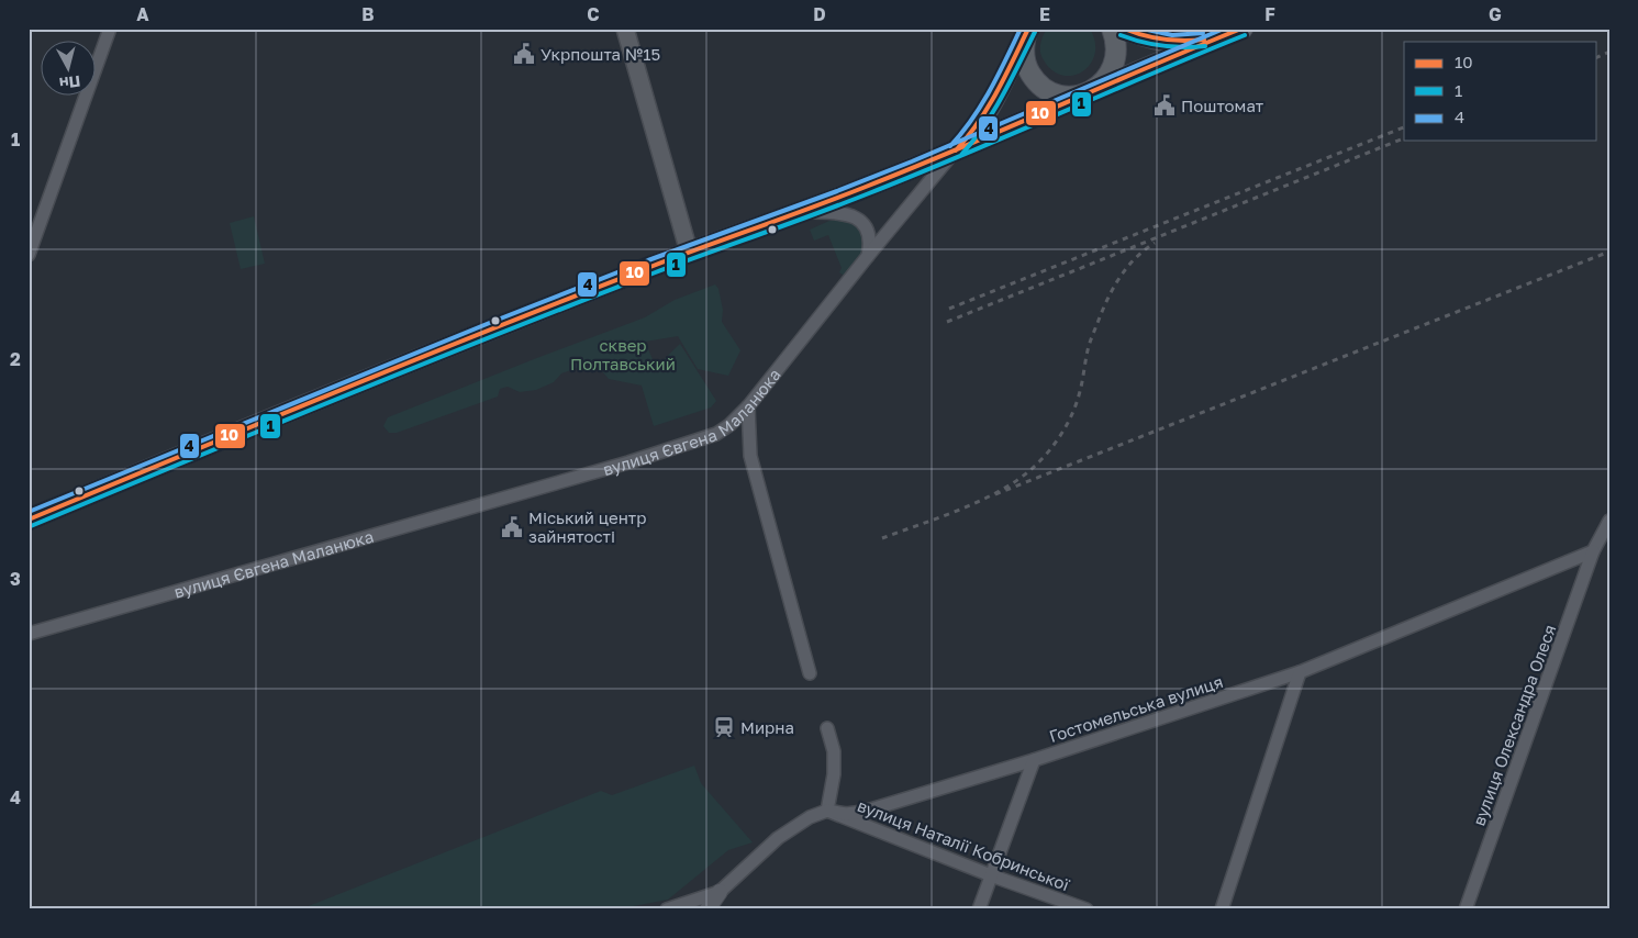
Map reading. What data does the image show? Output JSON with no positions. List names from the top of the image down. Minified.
{"streets":{"main road":["вулиця Євгена Маланюка"],"street":["Гостомельська вулиця","вулиця Олександра Олеся","вулиця Наталії Кобринської"]},"crossings":[["Гостомельська вулиця","вулиця Олександра Олеся"],["Гостомельська вулиця","вулиця Наталії Кобринської"]],"parks":["сквер Полтавський"],"places":{"public building":["Укрпошта №15","Поштомат","Міський центр зайнятості"],"station":["Мирна"]},"lines":["transit line 10","transit line 4","transit line 1"],"legend":["10","1","4"],"north":"bottom","grid":{"columns":["A","B","C","D","E","F","G"],"rows":["1","2","3","4"]}}
